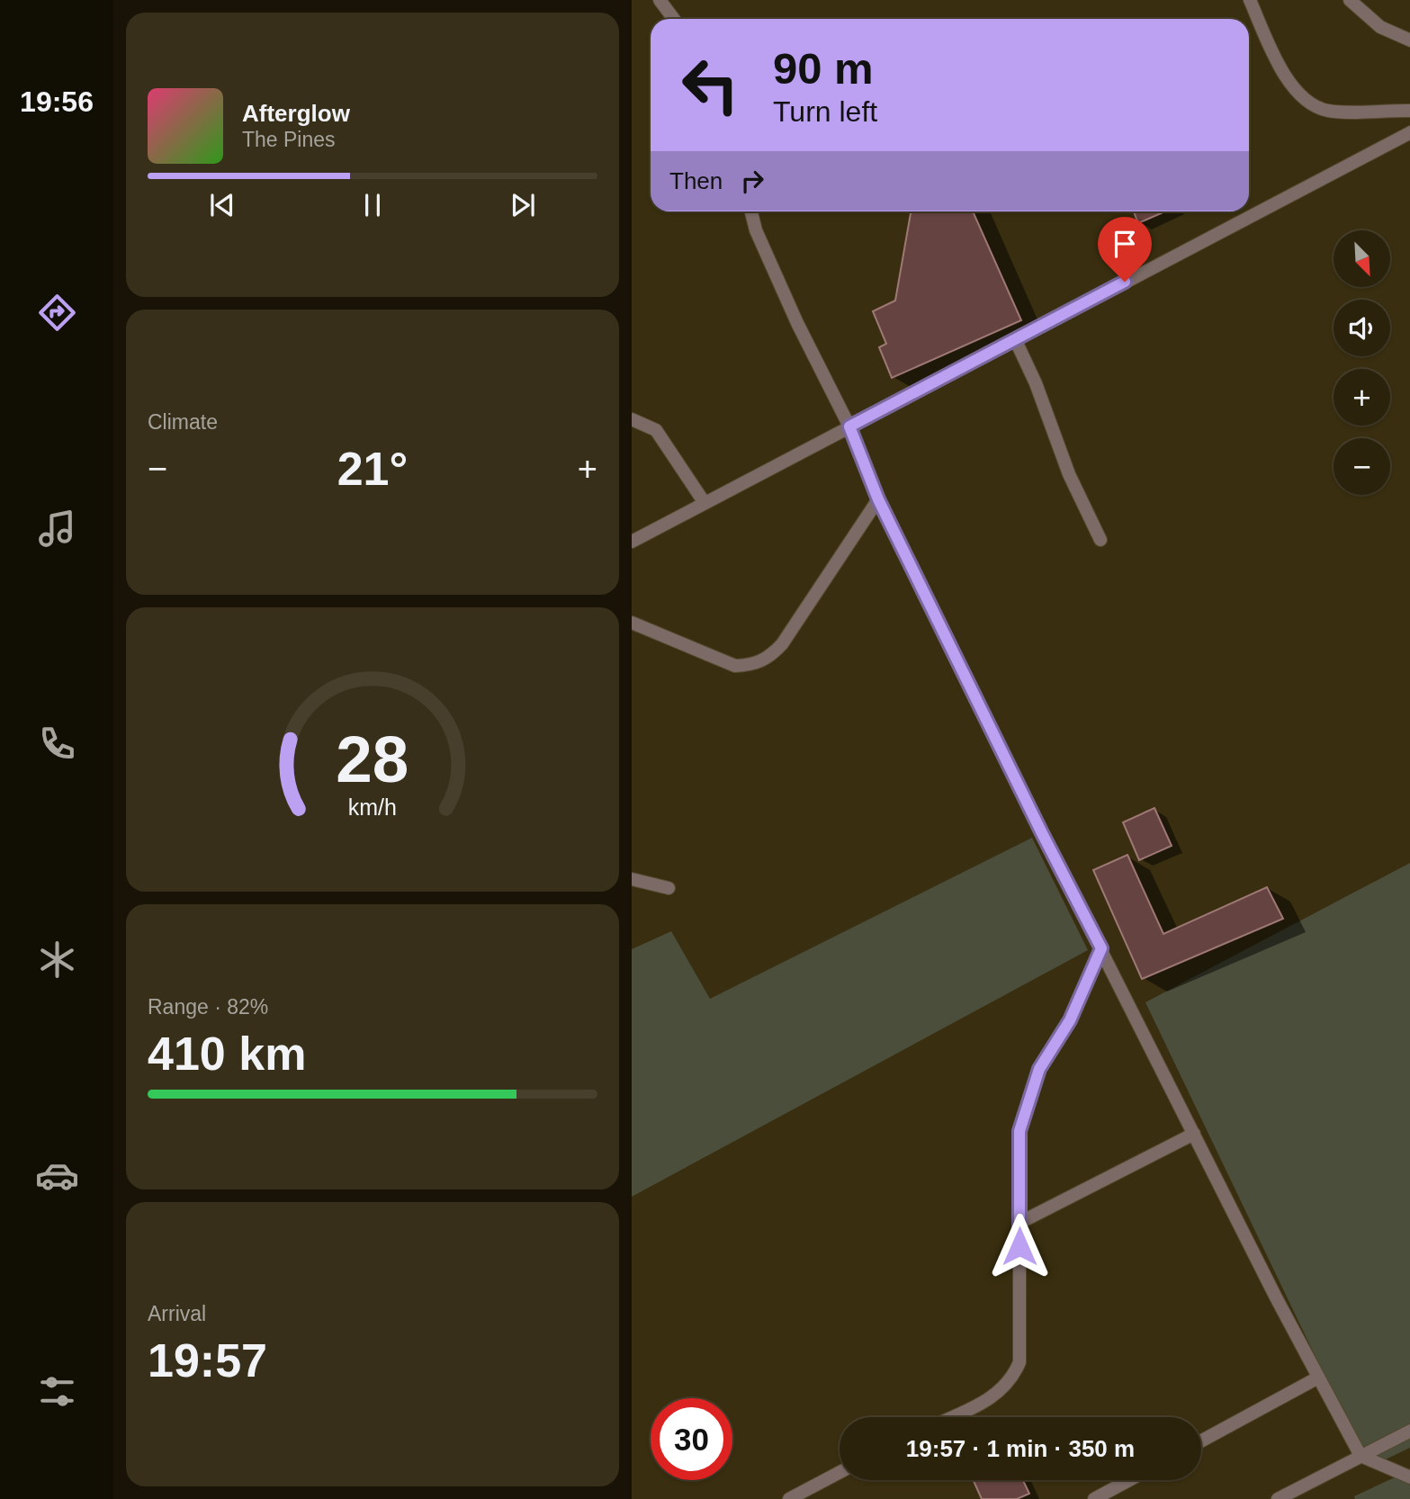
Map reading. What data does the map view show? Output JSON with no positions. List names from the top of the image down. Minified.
{"north":"bottom right","page":{"tabs":"19:56","turn":["90 m","Turn left"],"song":["Afterglow","The Pines"],"then":"Then","map_buttons":["+","−"],"tile":["Climate",["Range · 82%","410 km"],["Arrival","19:57"]],"heat":["−","21°","+"],"limit":"30","trip":"19:57 · 1 min · 350 m","gauge":["28","km/h"]}}
